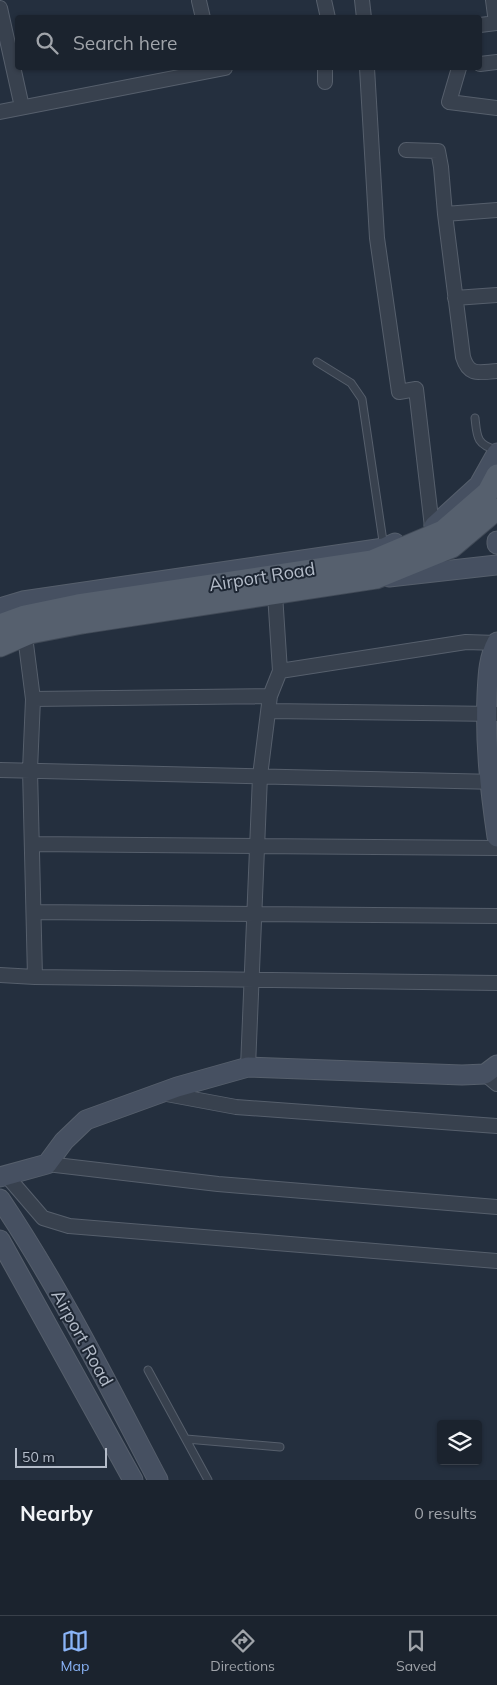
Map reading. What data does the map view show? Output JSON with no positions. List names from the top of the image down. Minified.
{"streets":{"main road":["Airport Road"]},"scale_bar":"50 m","page":{"search":"Search here","scale":"50 m","heading":["Nearby","0 results"],"nav":["Map","Directions","Saved"]}}
